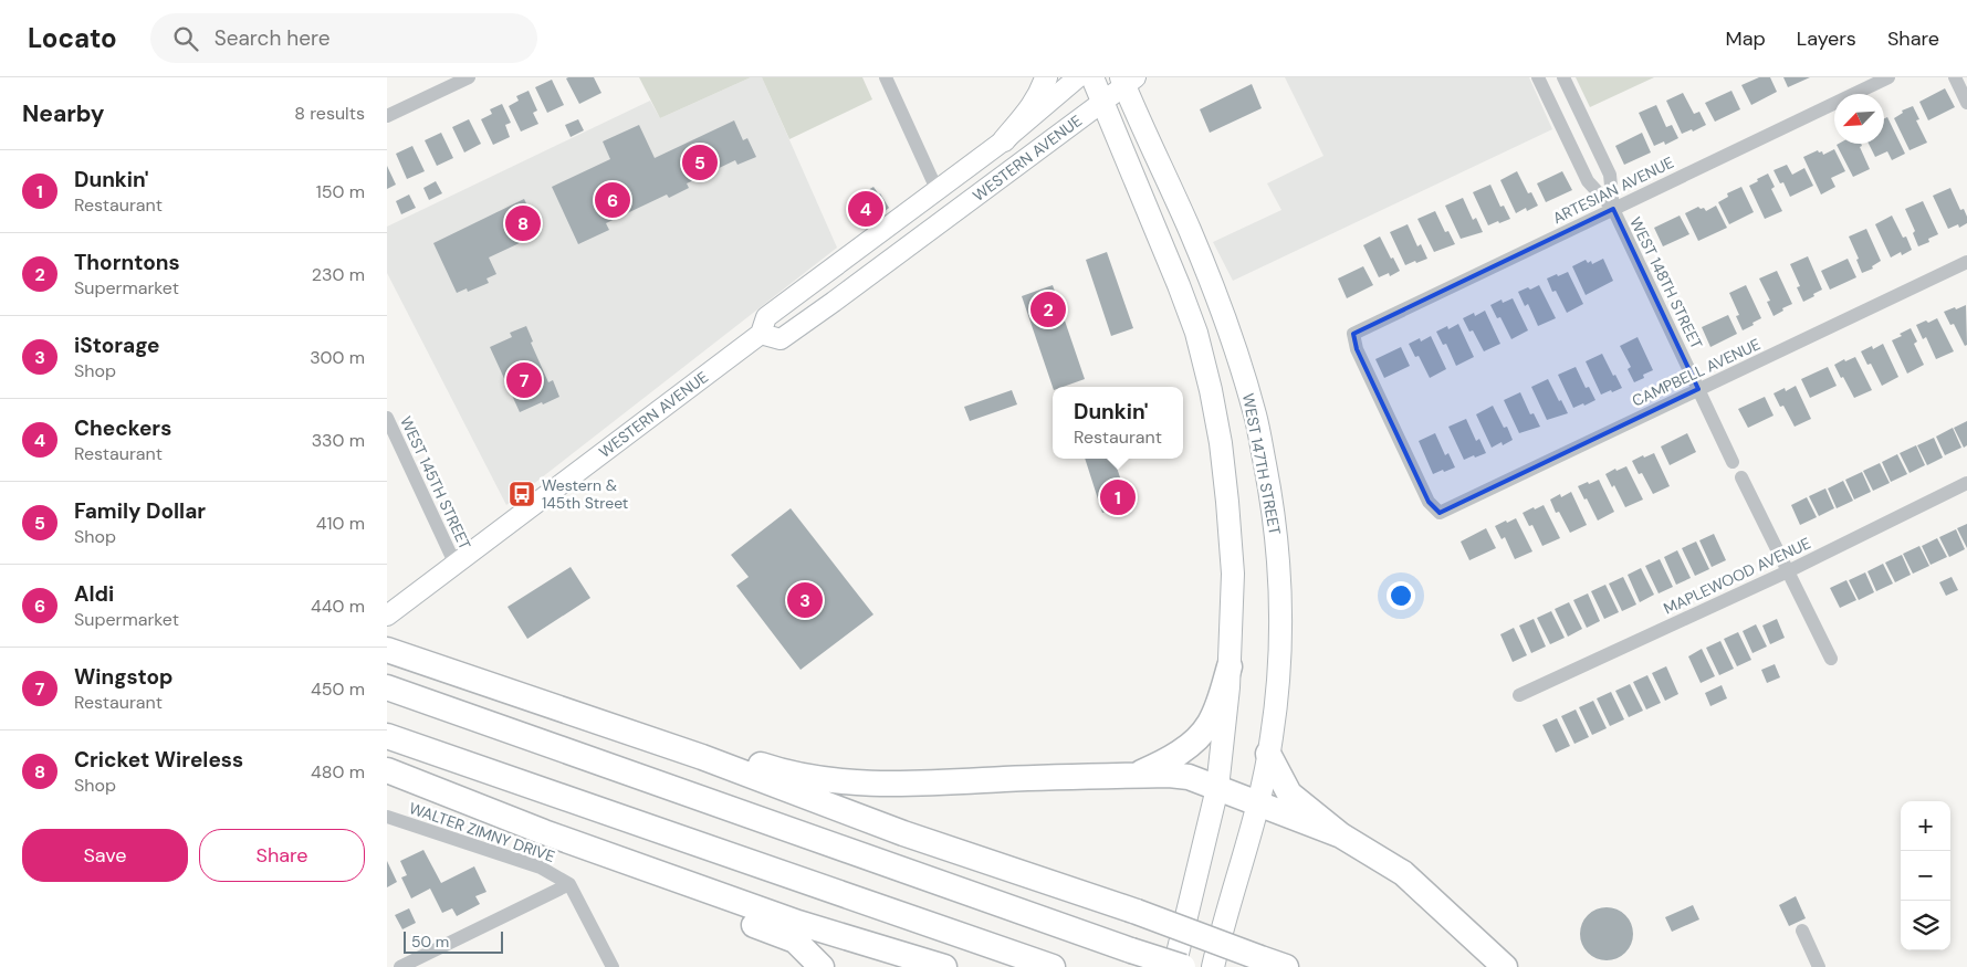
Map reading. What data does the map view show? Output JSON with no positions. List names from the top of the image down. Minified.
{"streets":{"main road":["WESTERN AVENUE","WEST 147TH STREET"],"street":["ARTESIAN AVENUE","WEST 148TH STREET","CAMPBELL AVENUE","WEST 145TH STREET","MAPLEWOOD AVENUE","WALTER ZIMNY DRIVE"]},"crossings":[["WESTERN AVENUE","WEST 145TH STREET"],["ARTESIAN AVENUE","WEST 148TH STREET"],["ARTESIAN AVENUE","CAMPBELL AVENUE"],["WEST 148TH STREET","CAMPBELL AVENUE"]],"places":{"bus stop":["Western & 145th Street"]},"scale_bar":"50 m","north":"bottom left","page":{"header":"Locato","search":"Search here","nav":["Map","Layers","Share"],"heading":["Nearby","8 results"],"pins":["5","6","4","8","2","7","1","3"],"list":[{"mark":"1","name":"Dunkin'","note":"Restaurant","value":"150 m"},{"mark":"2","name":"Thorntons","note":"Supermarket","value":"230 m"},{"mark":"3","name":"iStorage","note":"Shop","value":"300 m"},{"mark":"4","name":"Checkers","note":"Restaurant","value":"330 m"},{"mark":"5","name":"Family Dollar","note":"Shop","value":"410 m"},{"mark":"6","name":"Aldi","note":"Supermarket","value":"440 m"},{"mark":"7","name":"Wingstop","note":"Restaurant","value":"450 m"},{"mark":"8","name":"Cricket Wireless","note":"Shop","value":"480 m"}],"popup":["Dunkin'","Restaurant"],"map_buttons":["+","−"],"buttons":["Save","Share"],"scale":"50 m"}}
